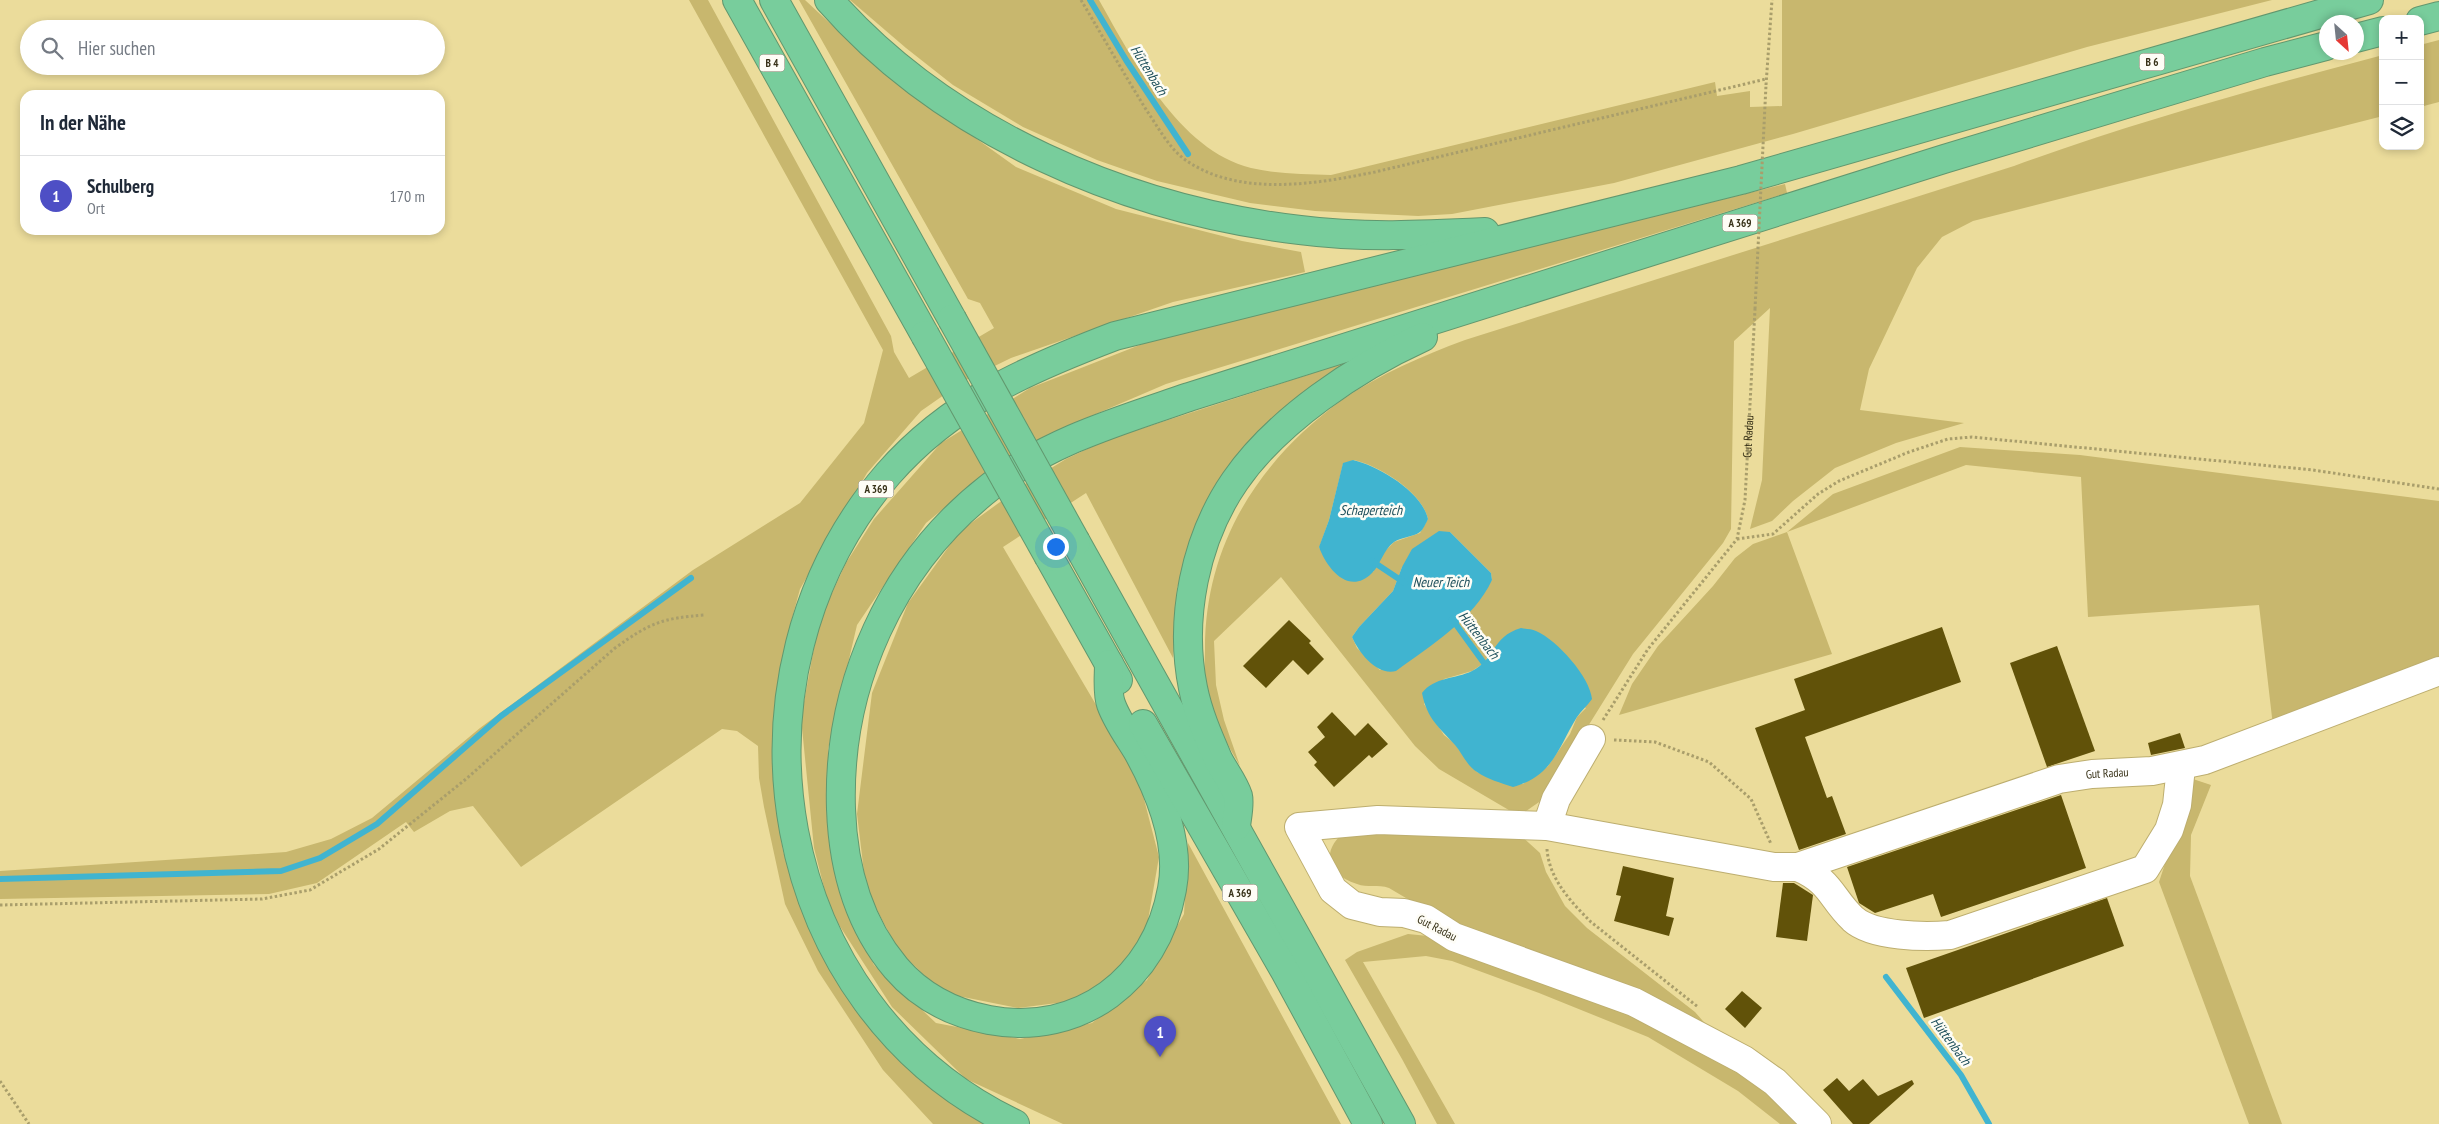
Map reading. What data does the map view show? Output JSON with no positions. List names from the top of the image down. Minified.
{"streets":{"highway":["B 6","B 4","A 369"],"street":["Gut Radau"]},"crossings":[["B 6","A 369"],["B 4","A 369"]],"water":["Hüttenbach","Schaperteich","Neuer Teich"],"north":"bottom right","page":{"map_buttons":["+","−"],"search":"Hier suchen","heading":"In der Nähe","list":[{"mark":"1","name":"Schulberg","note":"Ort","value":"170 m"}],"pins":"1"}}
